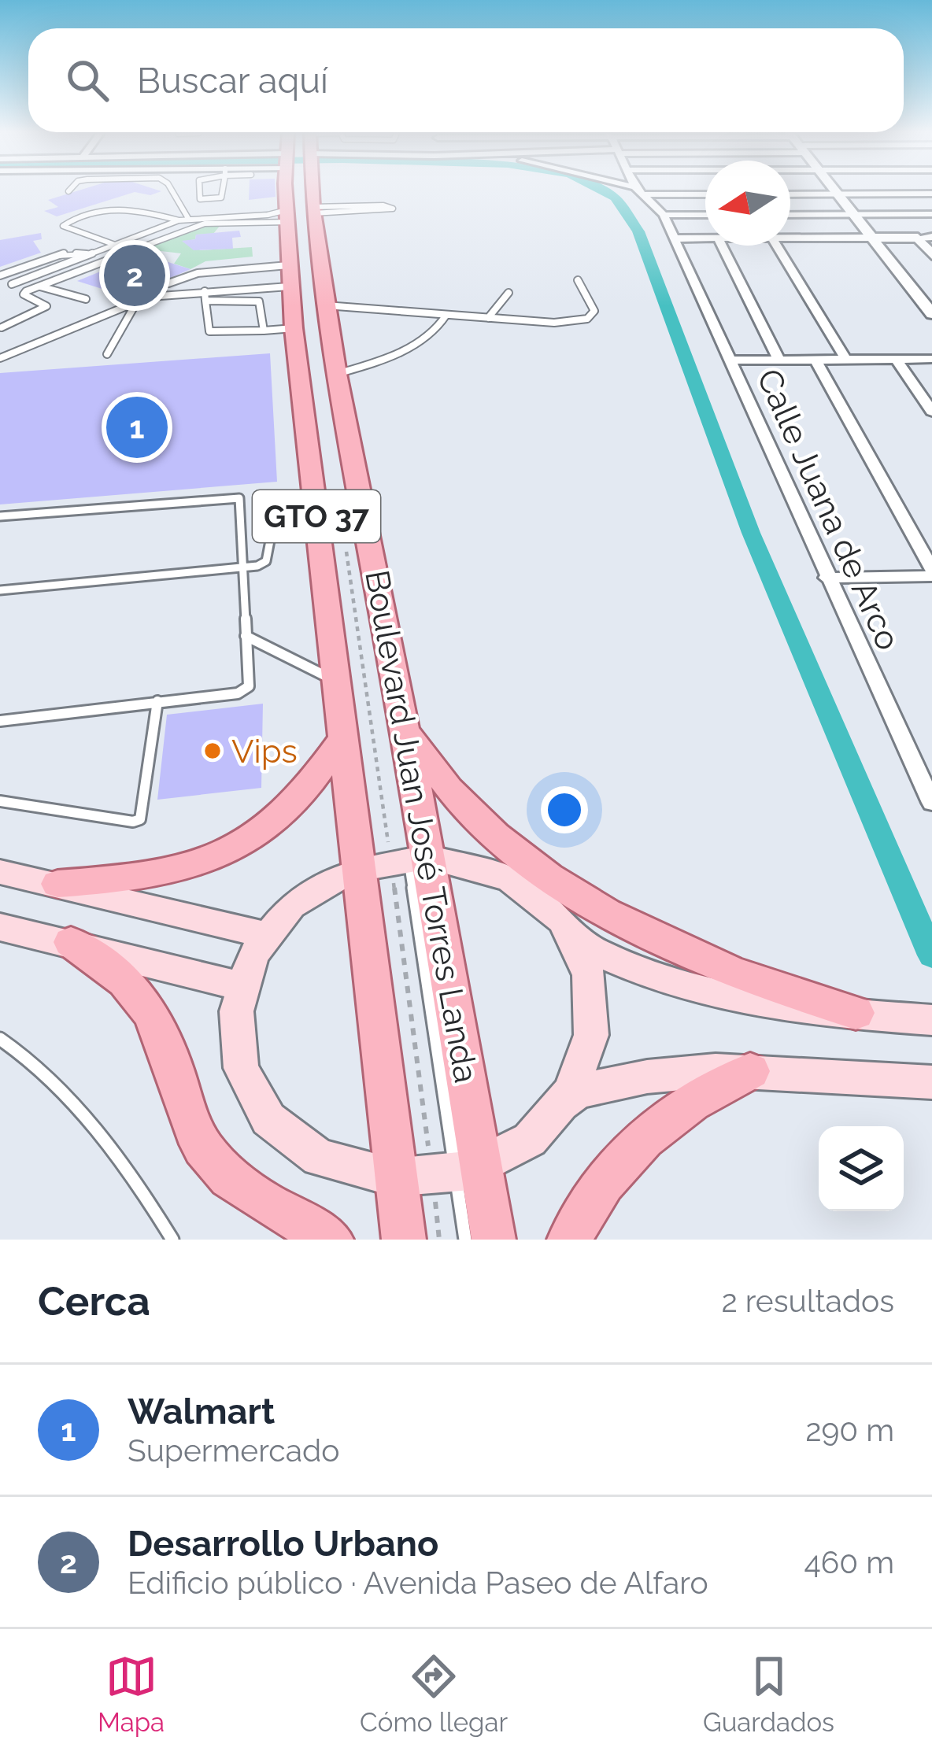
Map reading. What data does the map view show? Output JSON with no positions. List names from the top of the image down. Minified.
{"streets":{"main road":["GTO 37","Boulevard Juan José Torres Landa"],"street":["Calle Juana de Arco"]},"places":["Vips"],"north":"left","page":{"search":"Buscar aquí","pins":["2","1"],"heading":["Cerca","2 resultados"],"list":[{"mark":"1","name":"Walmart","note":"Supermercado","value":"290 m"},{"mark":"2","name":"Desarrollo Urbano","note":"Edificio público · Avenida Paseo de Alfaro","value":"460 m"}],"nav":["Mapa","Cómo llegar","Guardados"]}}
